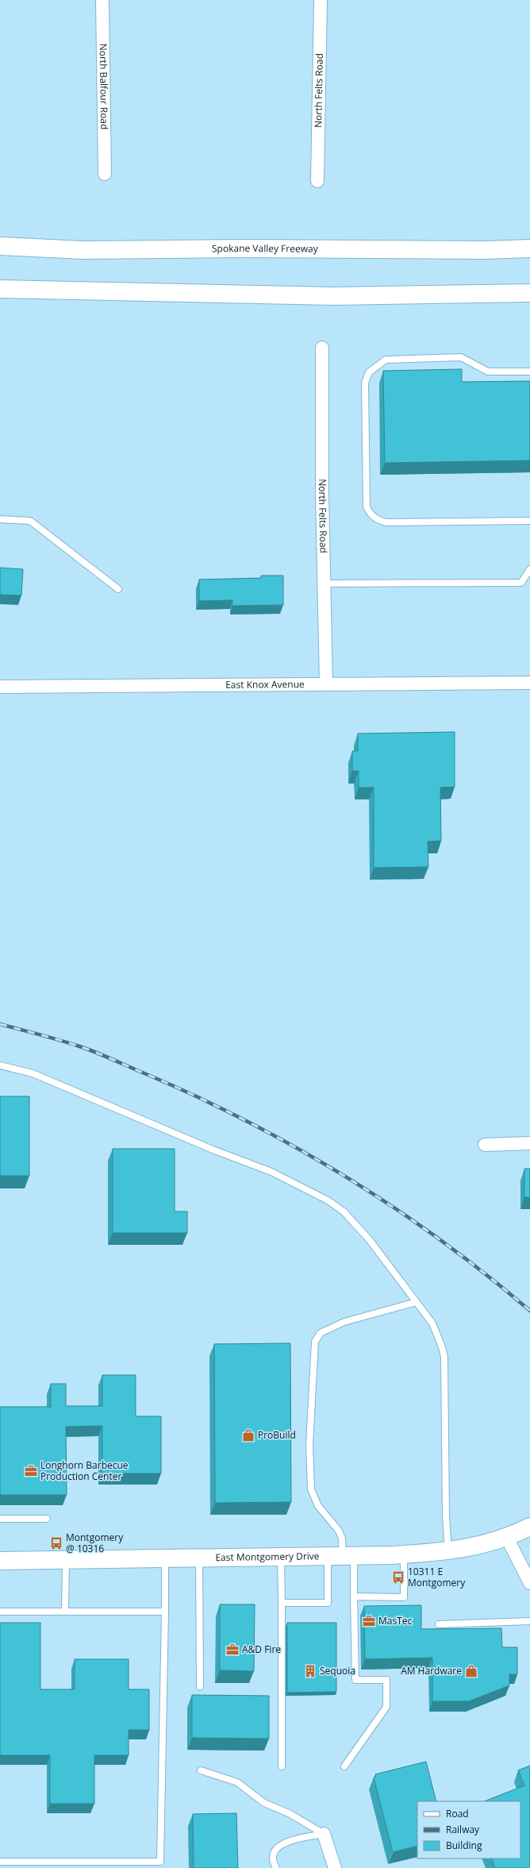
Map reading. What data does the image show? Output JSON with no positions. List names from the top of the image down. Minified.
{"streets":{"main road":["Spokane Valley Freeway","East Montgomery Drive"],"street":["North Balfour Road","North Felts Road","East Knox Avenue"]},"crossings":[["North Felts Road","East Knox Avenue"]],"places":{"shop":["ProBuild","AM Hardware"],"office":["Longhorn Barbecue Production Center","MasTec","A&D Fire"],"bus stop":["Montgomery @ 10316","10311 E Montgomery"],"building":["Sequoia"]},"legend":["Road","Railway","Building"]}
